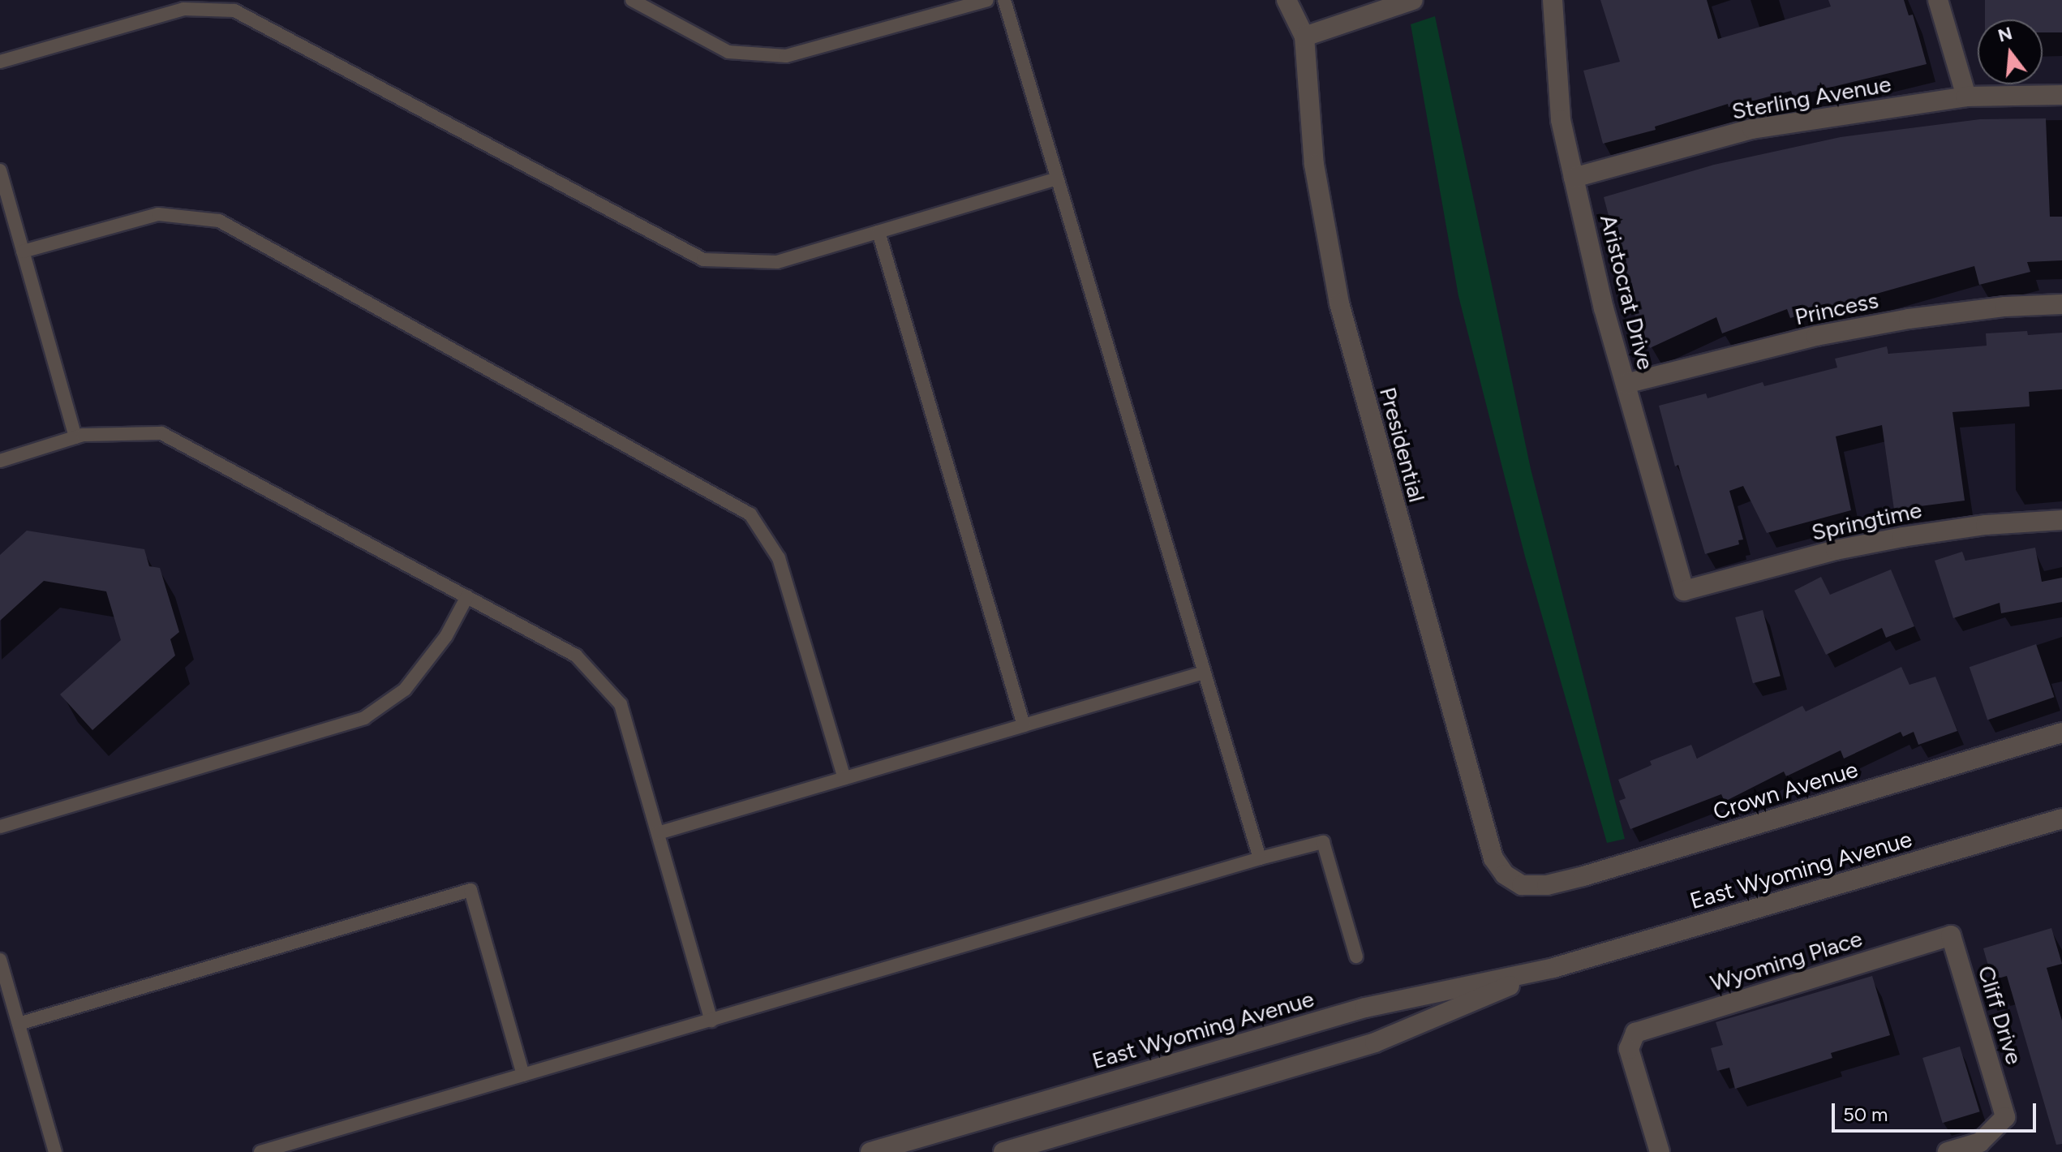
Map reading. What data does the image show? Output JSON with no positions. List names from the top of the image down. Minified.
{"streets":{"street":["Sterling Avenue","Aristocrat Drive","Princess","Presidential","Springtime","Crown Avenue","East Wyoming Avenue","Wyoming Place","Cliff Drive"]},"crossings":[["Sterling Avenue","Aristocrat Drive"],["Aristocrat Drive","Princess"],["Aristocrat Drive","Springtime"],["Presidential","Crown Avenue"],["Wyoming Place","Cliff Drive"]],"scale_bar":"50 m","north":"top"}
